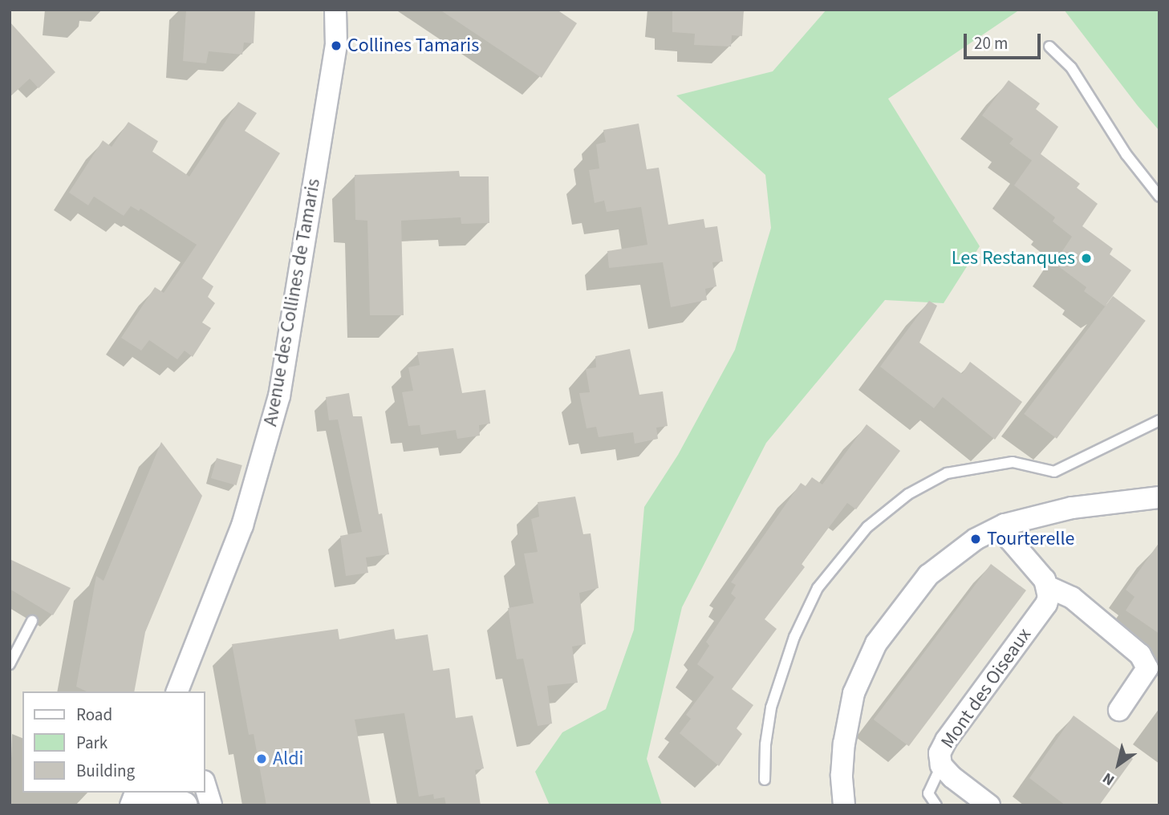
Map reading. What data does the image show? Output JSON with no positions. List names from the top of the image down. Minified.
{"streets":{"street":["Avenue des Collines de Tamaris","Mont des Oiseaux"]},"places":["Collines Tamaris","Les Restanques","Tourterelle","Aldi"],"legend":["Road","Park","Building"],"scale_bar":"20 m","north":"bottom left"}
